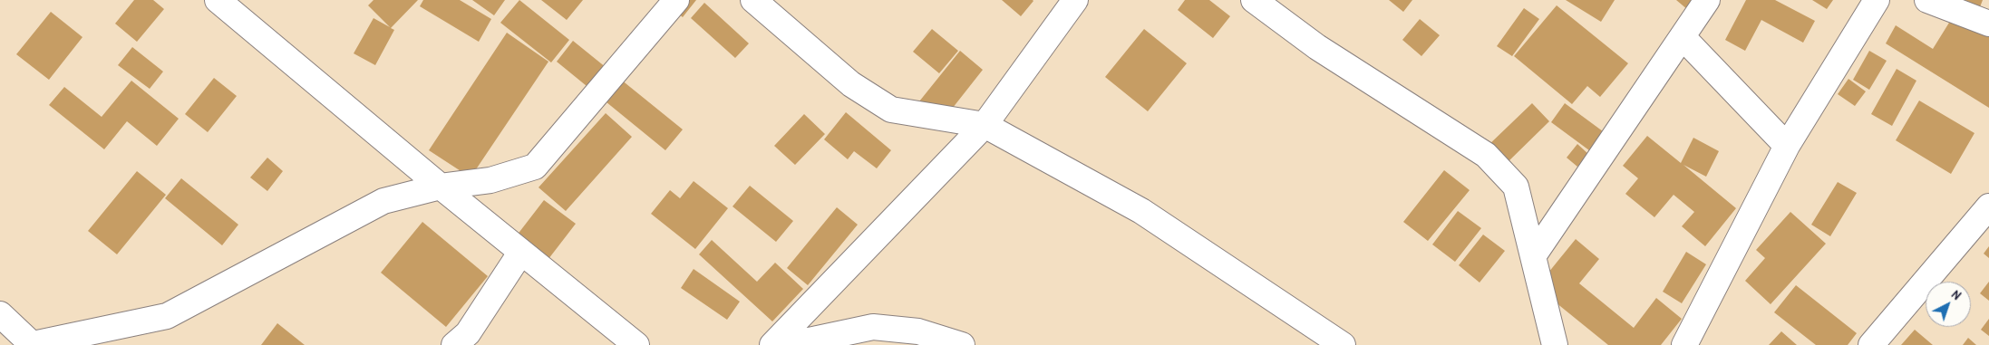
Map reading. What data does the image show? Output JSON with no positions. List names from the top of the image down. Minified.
{"north":"top right"}
